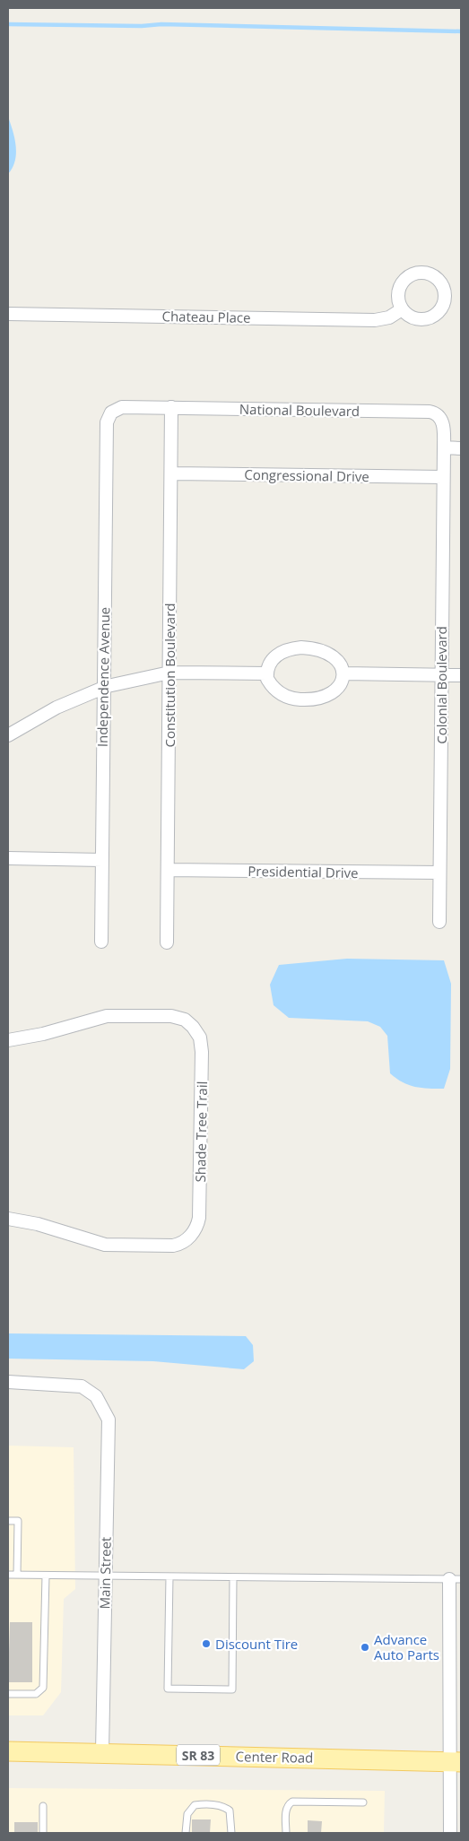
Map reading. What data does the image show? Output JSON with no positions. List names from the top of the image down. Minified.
{"streets":{"main road":["SR 83","Center Road"],"street":["Chateau Place","National Boulevard","Congressional Drive","Constitution Boulevard","Independence Avenue","Colonial Boulevard","Presidential Drive","Shade Tree Trail","Main Street"]},"crossings":[["National Boulevard","Constitution Boulevard"],["National Boulevard","Independence Avenue"],["National Boulevard","Colonial Boulevard"],["Congressional Drive","Constitution Boulevard"],["Congressional Drive","Colonial Boulevard"],["Constitution Boulevard","Presidential Drive"],["Colonial Boulevard","Presidential Drive"],["Main Street","Center Road"]],"places":["Discount Tire","Advance Auto Parts"]}
